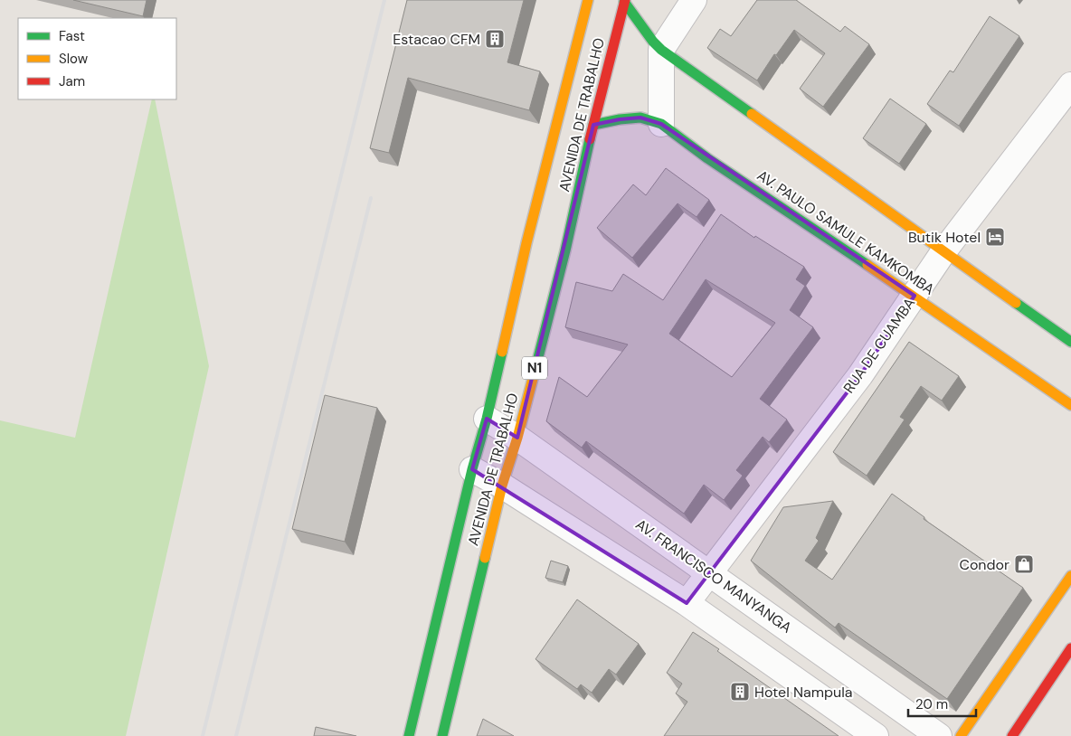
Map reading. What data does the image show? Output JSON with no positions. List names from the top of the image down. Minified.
{"streets":{"main road":["AVENIDA DE TRABALHO","AV. PAULO SAMULE KAMKOMBA","N1"],"street":["RUA DE CUAMBA","AV. FRANCISCO MANYANGA"]},"crossings":[["AVENIDA DE TRABALHO","AV. PAULO SAMULE KAMKOMBA"],["AVENIDA DE TRABALHO","AV. FRANCISCO MANYANGA"],["AV. PAULO SAMULE KAMKOMBA","RUA DE CUAMBA"],["RUA DE CUAMBA","AV. FRANCISCO MANYANGA"]],"places":{"building":["Estacao CFM","Hotel Nampula"],"hotel":["Butik Hotel"],"shop":["Condor"]},"legend":["Fast","Slow","Jam"],"scale_bar":"20 m"}
